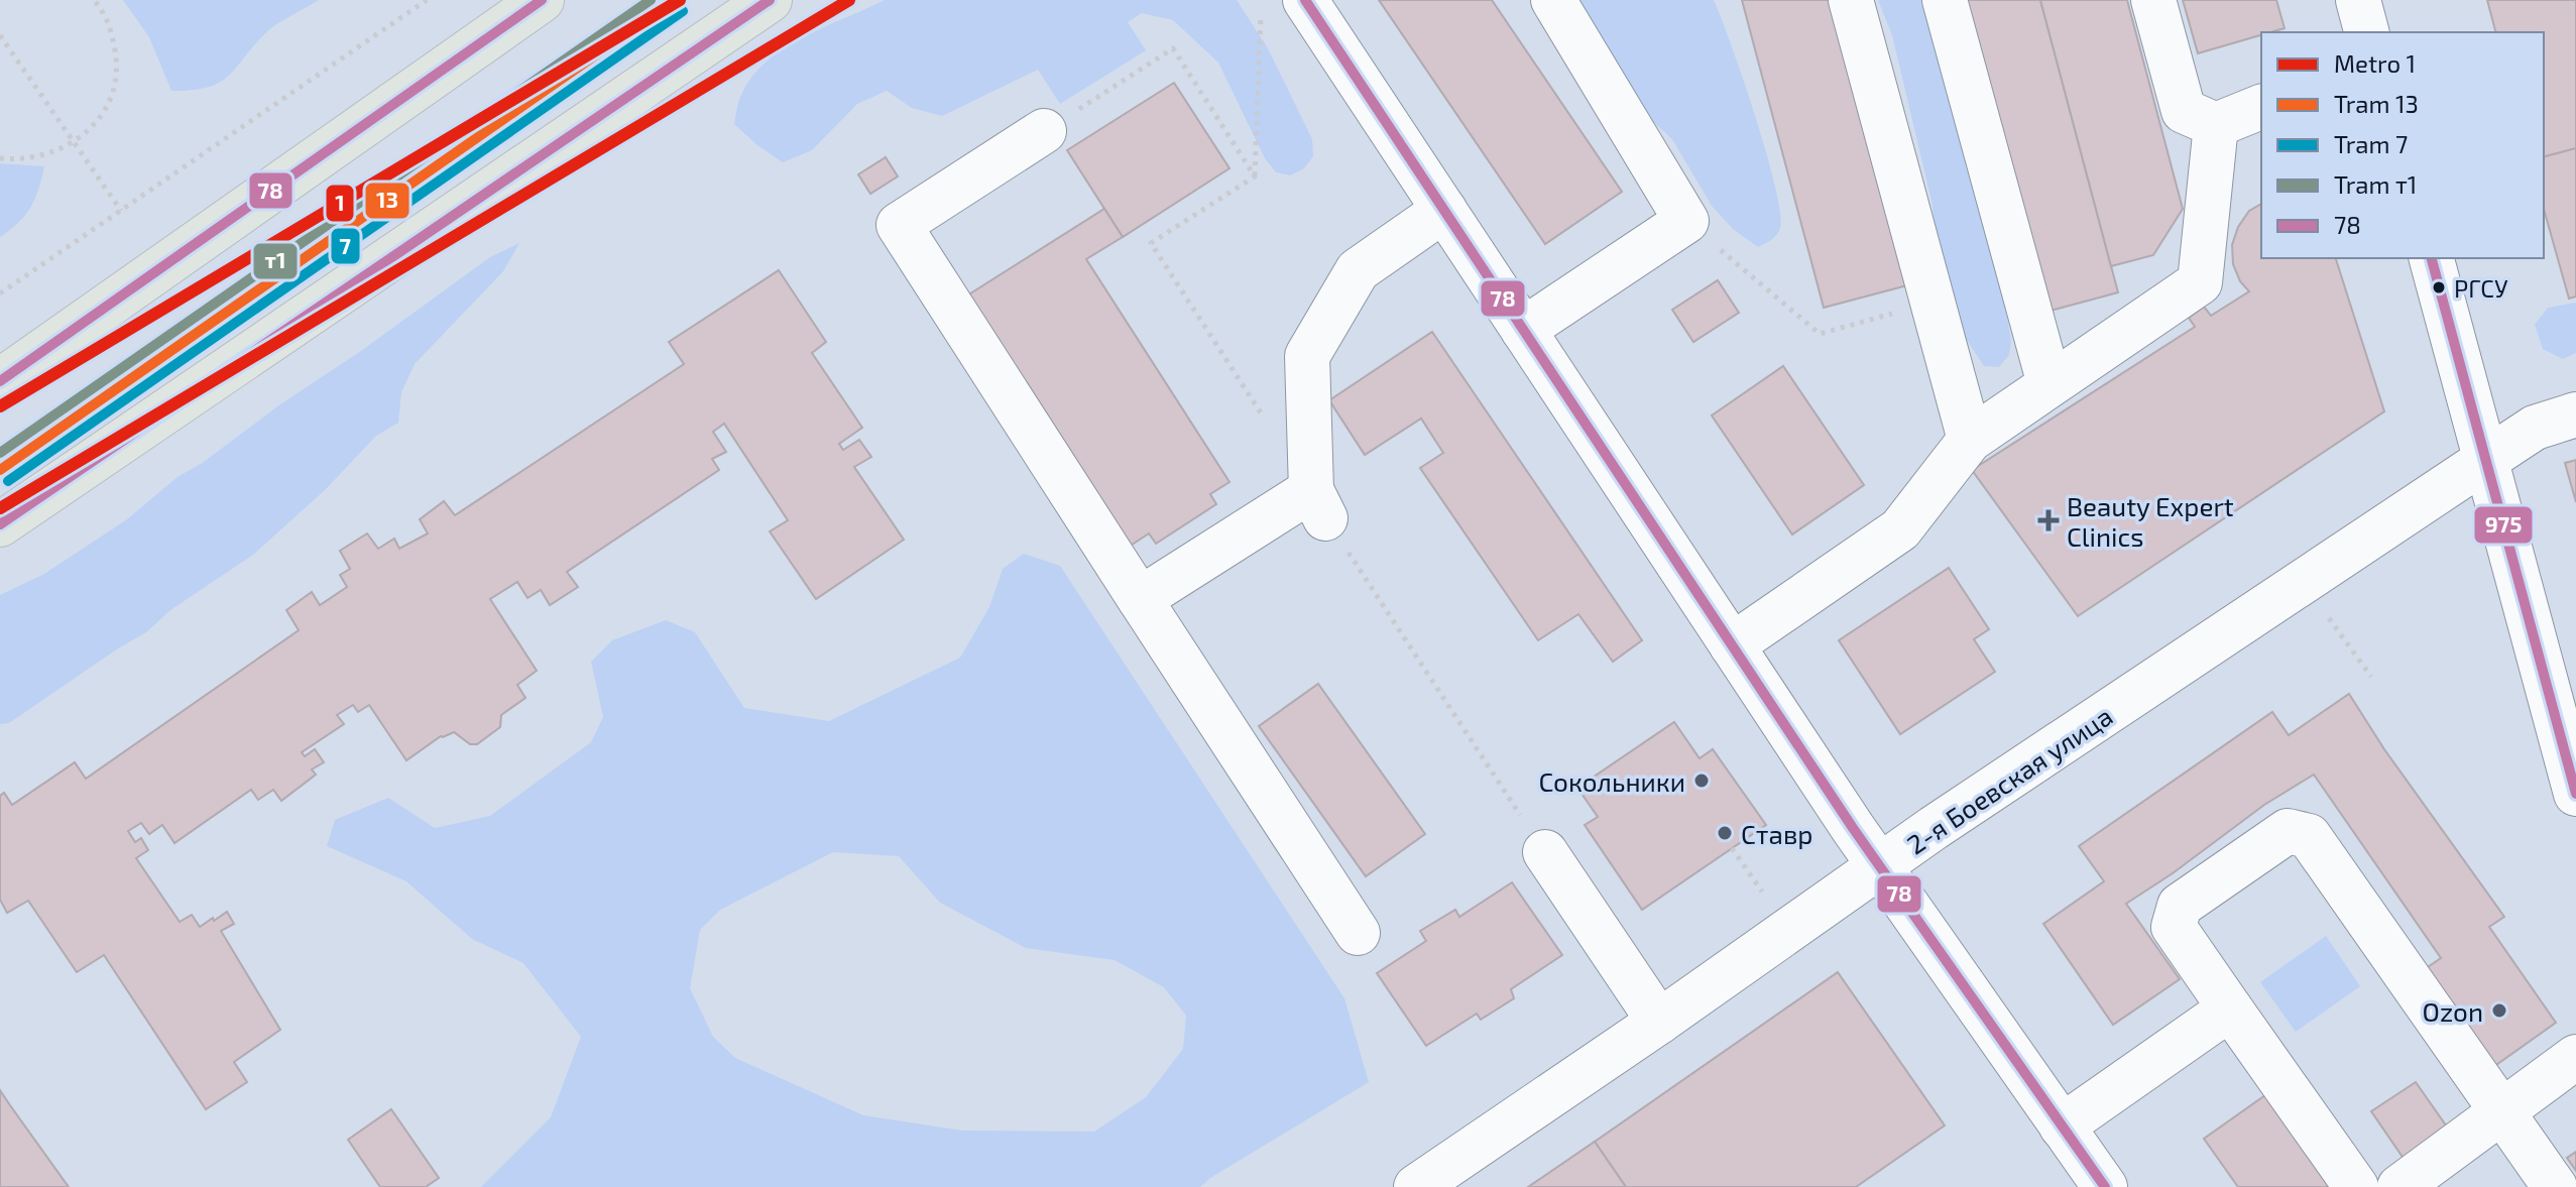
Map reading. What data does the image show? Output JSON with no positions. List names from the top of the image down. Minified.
{"streets":{"street":["2-я Боевская улица"]},"places":{"other":["РГСУ","Сокольники","Ставр","Ozon"],"health":["Beauty Expert Clinics"]},"lines":["metro line 1","tram line 13","tram line т1","transit line 78","tram line 7","transit line 975"],"legend":["Metro 1","Tram 13","Tram 7","Tram т1","78"]}
